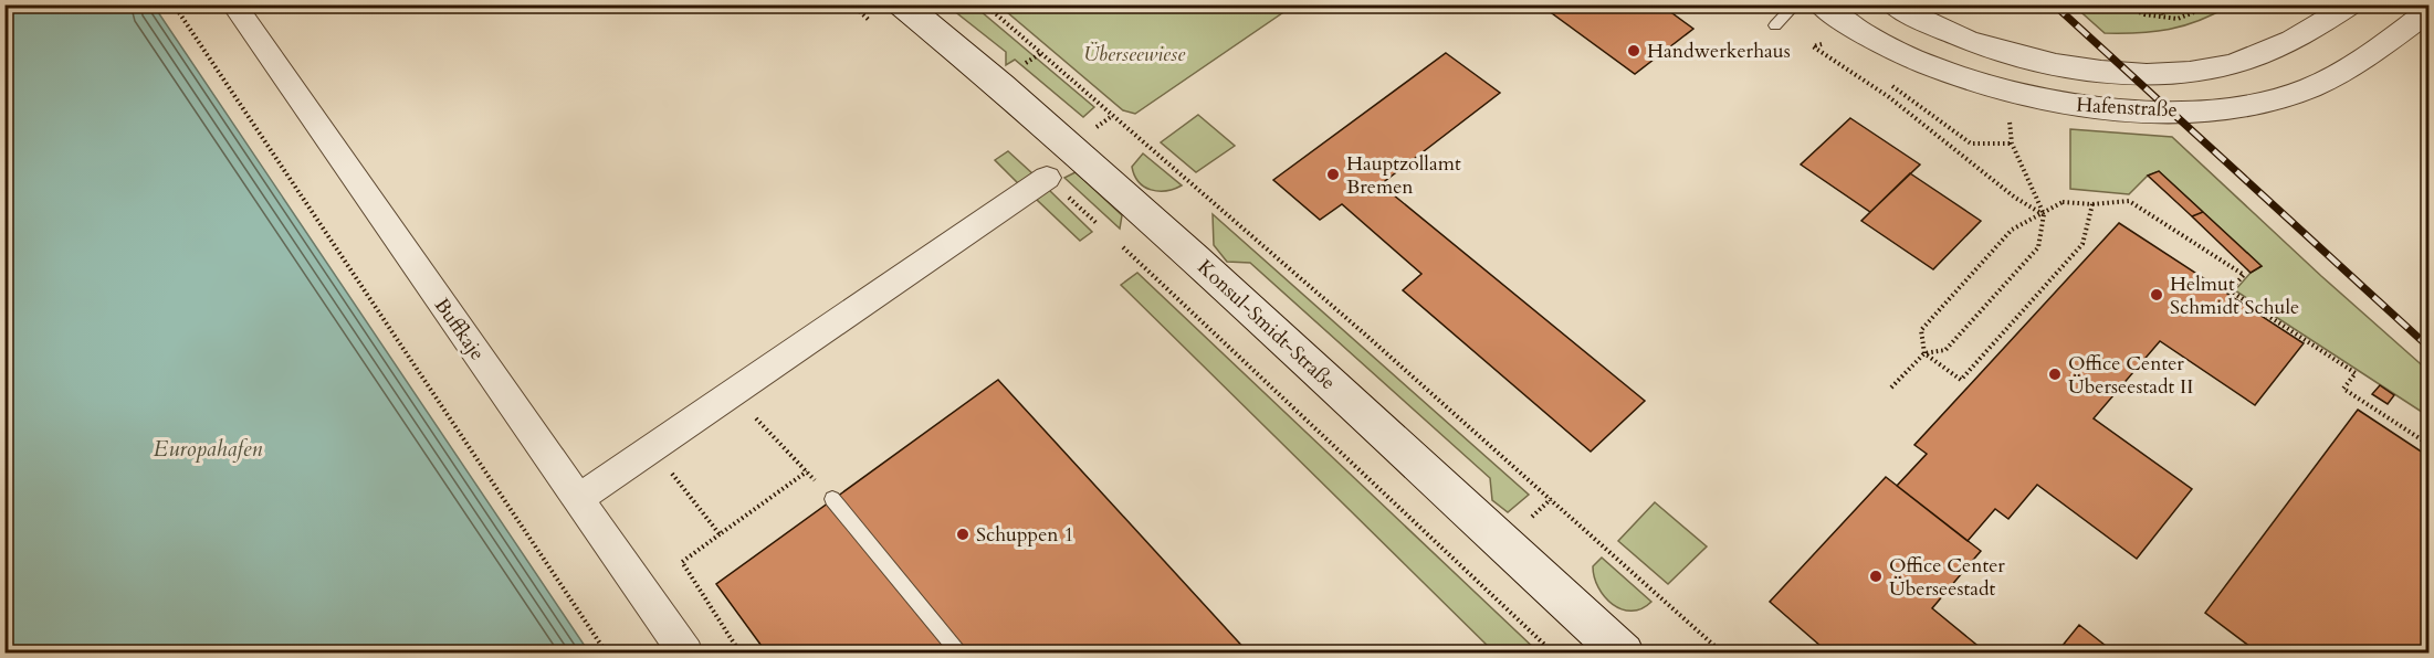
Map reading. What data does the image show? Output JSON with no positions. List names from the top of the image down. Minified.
{"streets":{"street":["Hafenstraße","Konsul-Smidt-Straße","Buffkaje"]},"water":["Europahafen"],"parks":["Überseewiese"],"places":["Handwerkerhaus","Hauptzollamt Bremen","Helmut Schmidt Schule","Office Center Überseestadt II","Schuppen 1","Office Center Überseestadt"]}
